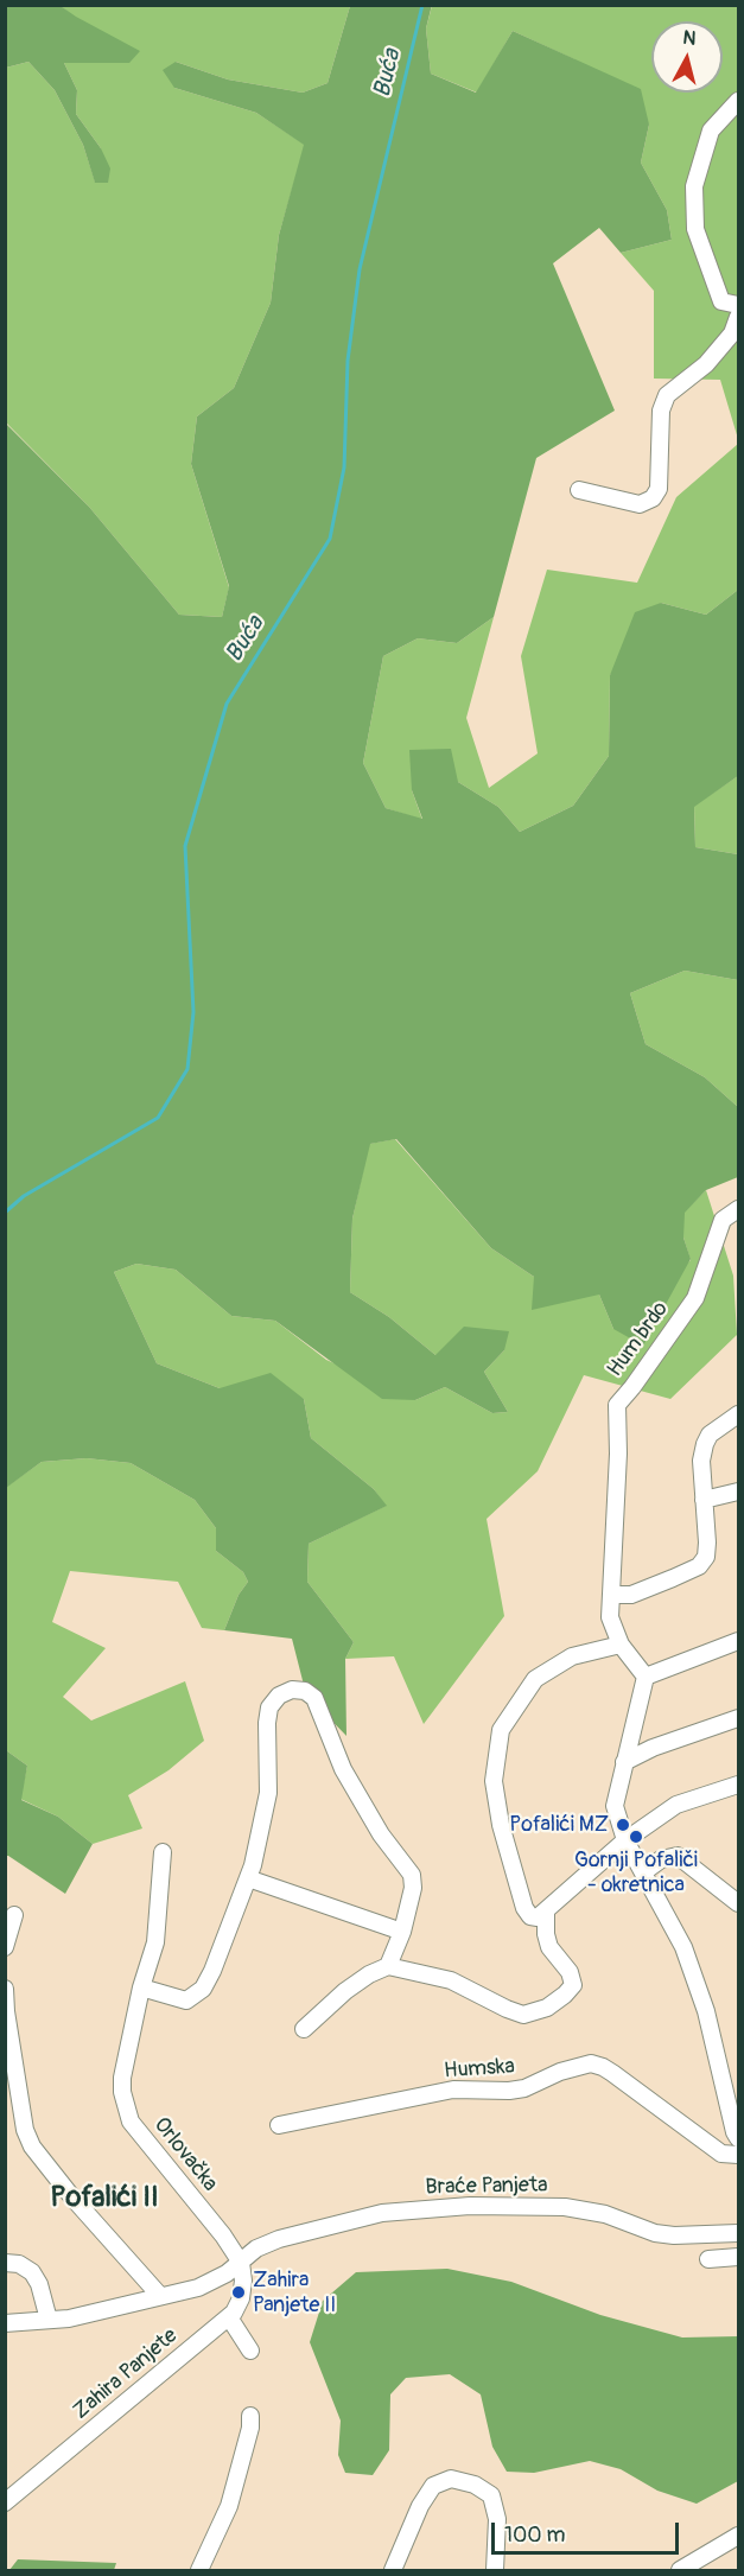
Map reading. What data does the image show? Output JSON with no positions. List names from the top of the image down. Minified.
{"streets":{"street":["Hum brdo","Humska","Orlovačka","Braće Panjeta","Zahira Panjete"]},"crossings":[["Orlovačka","Braće Panjeta"],["Orlovačka","Zahira Panjete"],["Braće Panjeta","Zahira Panjete"]],"districts":["Pofalići II"],"water":["Buća"],"places":["Pofalići MZ","Gornji Pofaliči - okretnica","Zahira Panjete II"],"scale_bar":"100 m","north":"top"}
